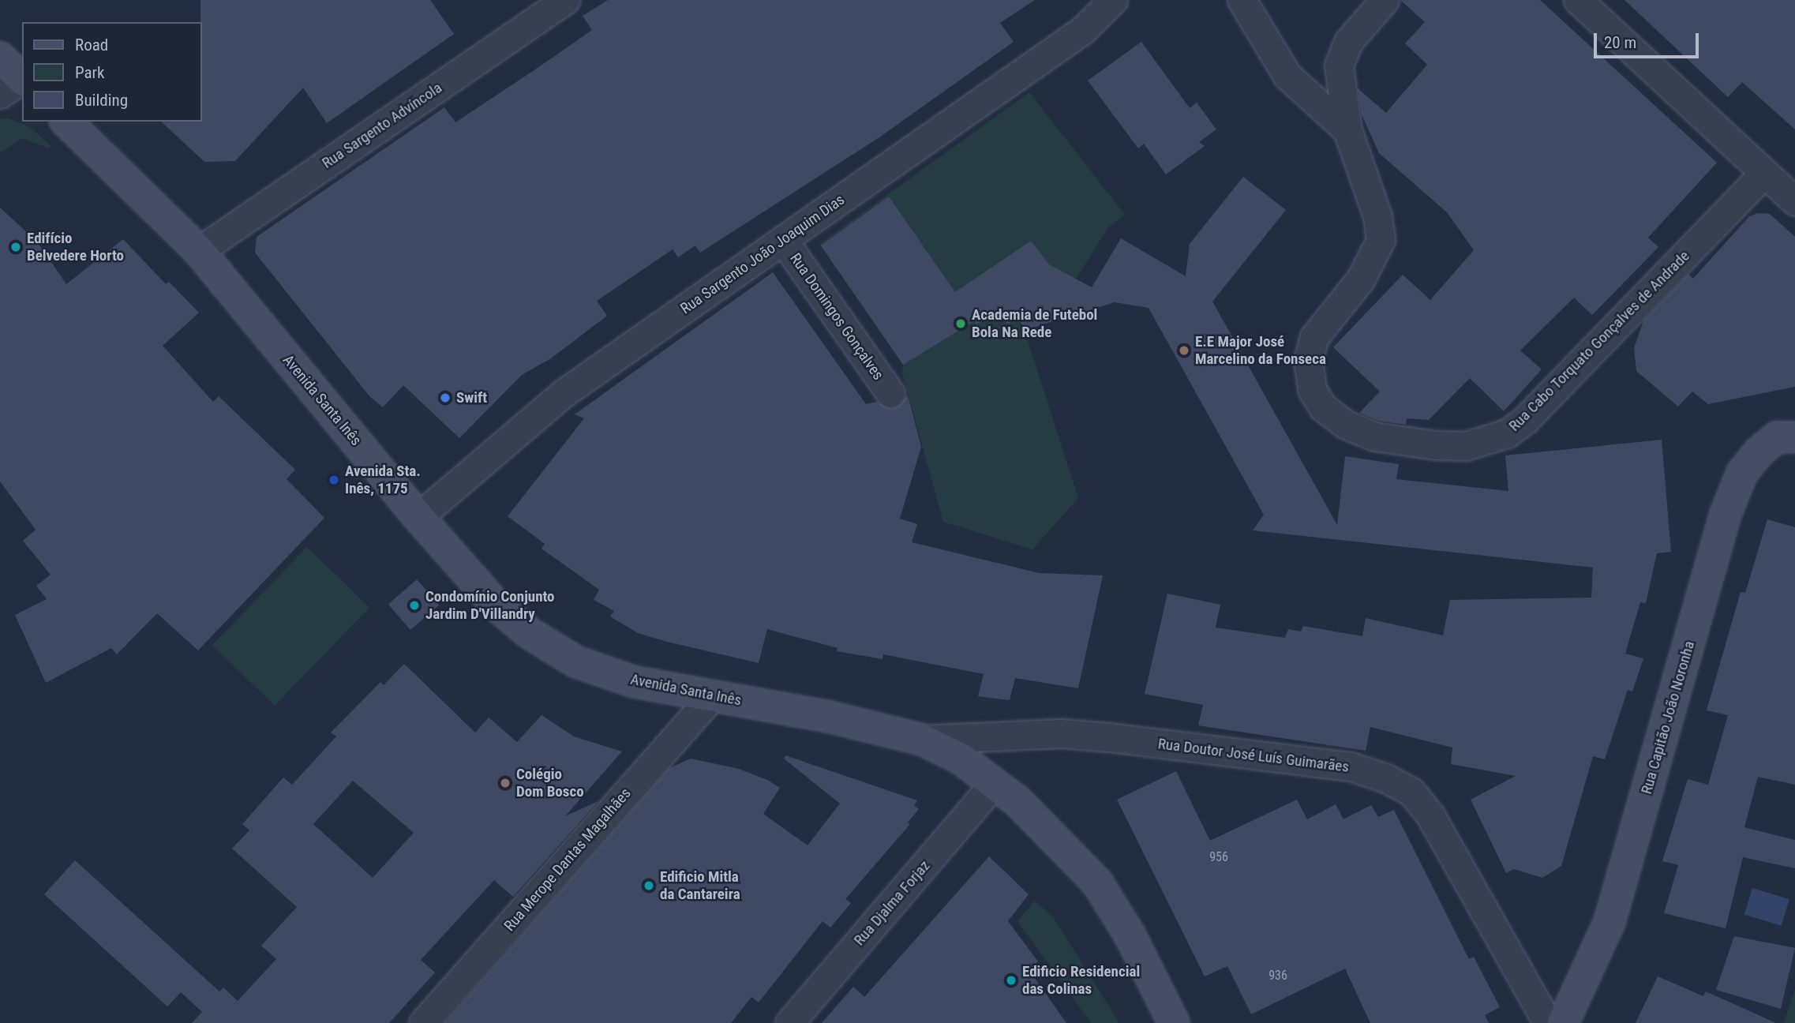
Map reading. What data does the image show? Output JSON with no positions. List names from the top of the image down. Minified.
{"streets":{"main road":["Avenida Santa Inês","Rua Capitão João Noronha"],"street":["Rua Sargento Advíncola","Rua Sargento João Joaquim Dias","Rua Domingos Gonçalves","Rua Cabo Torquato Gonçalves de Andrade","Rua Doutor José Luís Guimarães","Rua Merope Dantas Magalhães","Rua Djalma Forjaz"]},"crossings":[["Rua Sargento Advíncola","Avenida Santa Inês"],["Rua Sargento João Joaquim Dias","Rua Domingos Gonçalves"],["Rua Sargento João Joaquim Dias","Avenida Santa Inês"],["Avenida Santa Inês","Rua Doutor José Luís Guimarães"],["Avenida Santa Inês","Rua Merope Dantas Magalhães"],["Avenida Santa Inês","Rua Djalma Forjaz"]],"places":["Edifício Belvedere Horto","Academia de Futebol Bola Na Rede","E.E Major José Marcelino da Fonseca","Swift","Avenida Sta. Inês, 1175","Condomínio Conjunto Jardim D'Villandry","Colégio Dom Bosco","Edificio Mitla da Cantareira","Edificio Residencial das Colinas"],"house_numbers":["956","936"],"legend":["Road","Park","Building"],"scale_bar":"20 m"}
